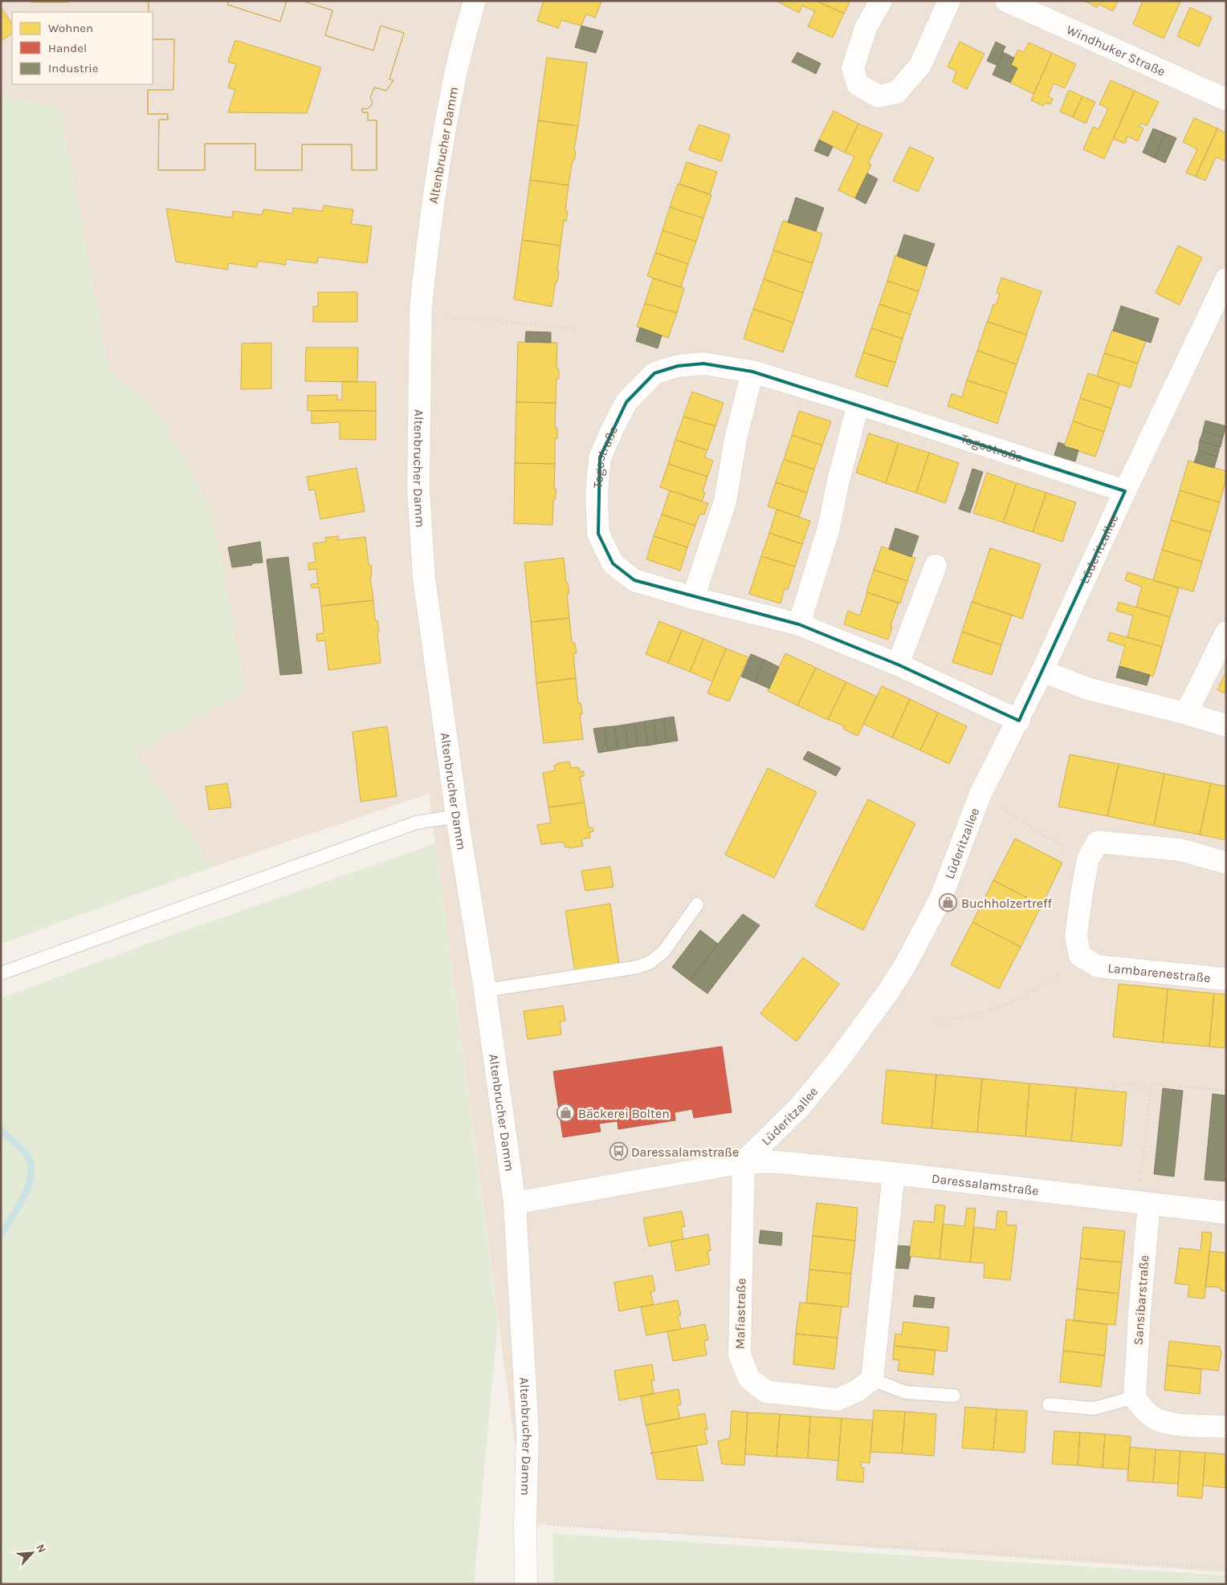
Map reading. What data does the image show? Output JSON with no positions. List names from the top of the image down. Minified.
{"streets":{"street":["Windhuker Straße","Altenbrucher Damm","Togostraße","Lüderitzallee","Lambarenestraße","Daressalamstraße","Sansibarstraße","Mafiastraße"]},"crossings":[["Togostraße","Lüderitzallee"],["Lüderitzallee","Daressalamstraße"],["Lüderitzallee","Mafiastraße"],["Daressalamstraße","Sansibarstraße"],["Daressalamstraße","Mafiastraße"]],"places":{"shop":["Buchholzertreff","Bäckerei Bolten"],"bus stop":["Daressalamstraße"]},"legend":["Wohnen","Handel","Industrie"],"north":"top right"}
